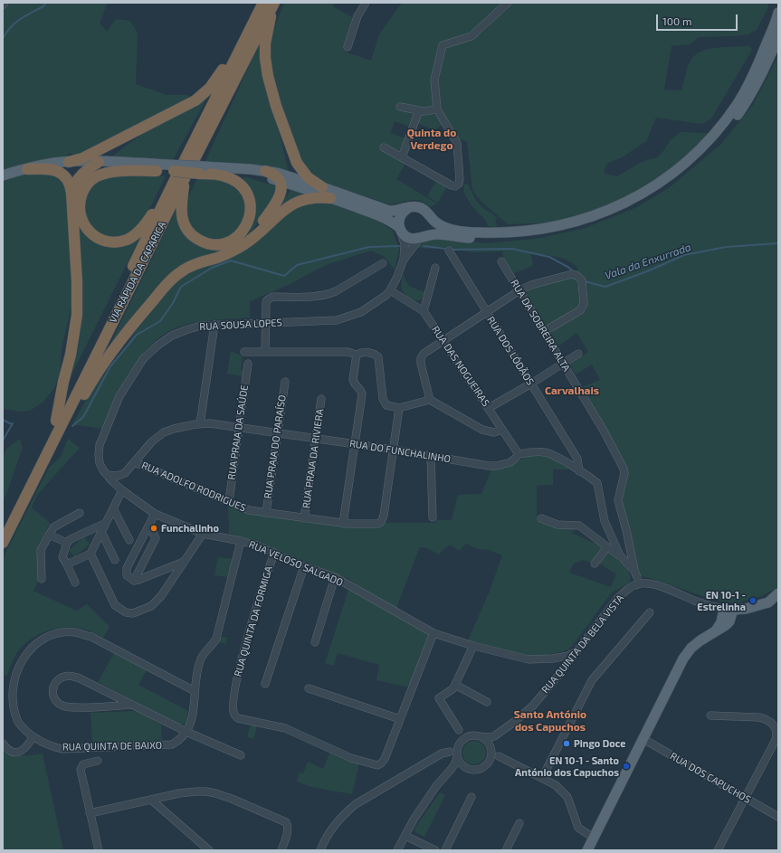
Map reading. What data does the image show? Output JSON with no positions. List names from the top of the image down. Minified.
{"streets":{"highway":["VIA RÁPIDA DA CAPARICA"],"street":["RUA SOUSA LOPES","RUA DA SOBREIRA ALTA","RUA DOS LÓDÃOS","RUA DAS NOGUEIRAS","RUA PRAIA DA SAÚDE","RUA PRAIA DO PARAÍSO","RUA DO FUNCHALINHO","RUA PRAIA DA RIVIERA","RUA ADOLFO RODRIGUES","RUA VELOSO SALGADO","RUA QUINTA DA FORMIGA","RUA QUINTA DA BELA VISTA","RUA QUINTA DE BAIXO","RUA DOS CAPUCHOS"]},"crossings":[["RUA SOUSA LOPES","RUA DAS NOGUEIRAS"],["RUA SOUSA LOPES","RUA DO FUNCHALINHO"],["RUA SOUSA LOPES","RUA VELOSO SALGADO"],["RUA DA SOBREIRA ALTA","RUA DO FUNCHALINHO"],["RUA DOS LÓDÃOS","RUA DO FUNCHALINHO"],["RUA DAS NOGUEIRAS","RUA DO FUNCHALINHO"],["RUA PRAIA DA SAÚDE","RUA DO FUNCHALINHO"],["RUA PRAIA DA SAÚDE","RUA ADOLFO RODRIGUES"],["RUA PRAIA DO PARAÍSO","RUA DO FUNCHALINHO"],["RUA PRAIA DO PARAÍSO","RUA ADOLFO RODRIGUES"],["RUA DO FUNCHALINHO","RUA PRAIA DA RIVIERA"],["RUA DO FUNCHALINHO","RUA ADOLFO RODRIGUES"],["RUA DO FUNCHALINHO","RUA VELOSO SALGADO"],["RUA DO FUNCHALINHO","RUA QUINTA DA BELA VISTA"],["RUA PRAIA DA RIVIERA","RUA ADOLFO RODRIGUES"],["RUA VELOSO SALGADO","RUA QUINTA DA FORMIGA"],["RUA VELOSO SALGADO","RUA QUINTA DA BELA VISTA"]],"districts":["Quinta do Verdego","Carvalhais","Santo António dos Capuchos"],"water":["Vala da Enxurrada"],"places":["Funchalinho","EN 10-1 - Estrelinha","Pingo Doce","EN 10-1 - Santo António dos Capuchos"],"scale_bar":"100 m"}
